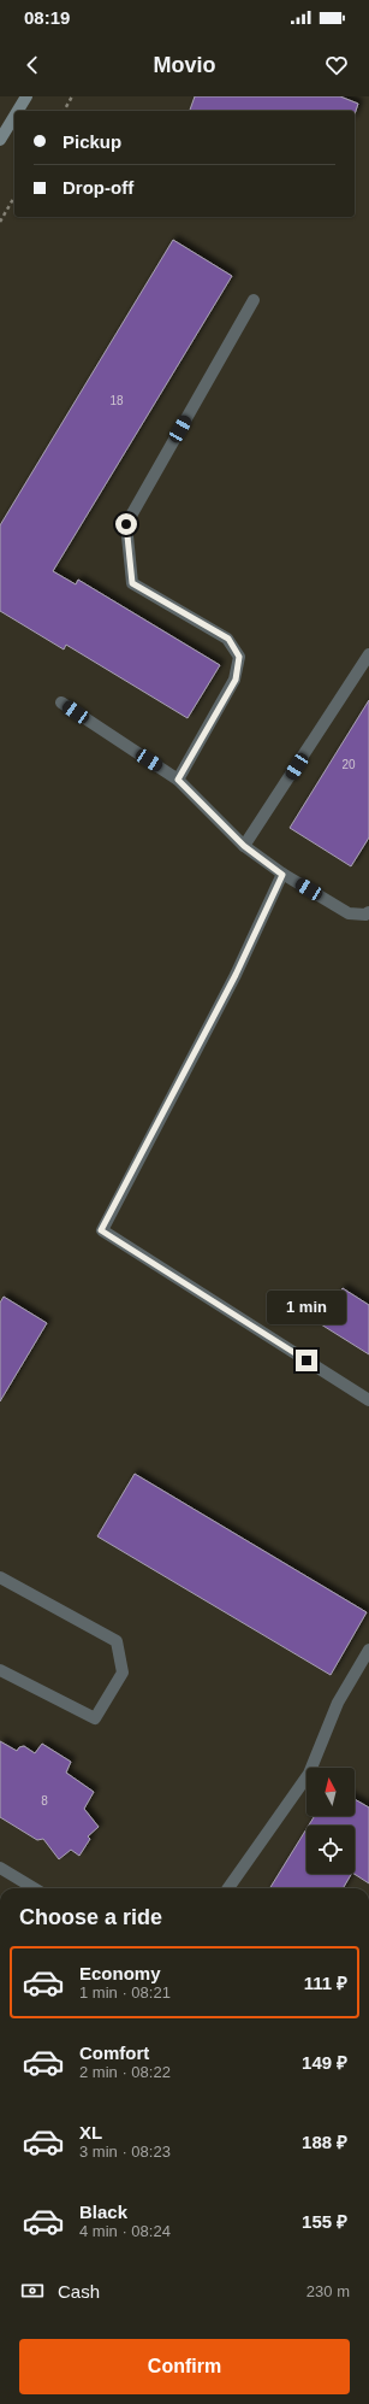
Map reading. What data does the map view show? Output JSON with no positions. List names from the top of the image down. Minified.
{"house_numbers":["18","20","8"],"north":"top","page":{"status":"08:19","header":"Movio","banner":["Pickup","Drop-off"],"bubble":"1 min","heading":"Choose a ride","list":[{"name":"Economy","note":"1 min · 08:21","value":"111 ₽"},{"name":"Comfort","note":"2 min · 08:22","value":"149 ₽"},{"name":"XL","note":"3 min · 08:23","value":"188 ₽"},{"name":"Black","note":"4 min · 08:24","value":"155 ₽"}],"pay":["Cash","230 m"],"buttons":"Confirm"}}
